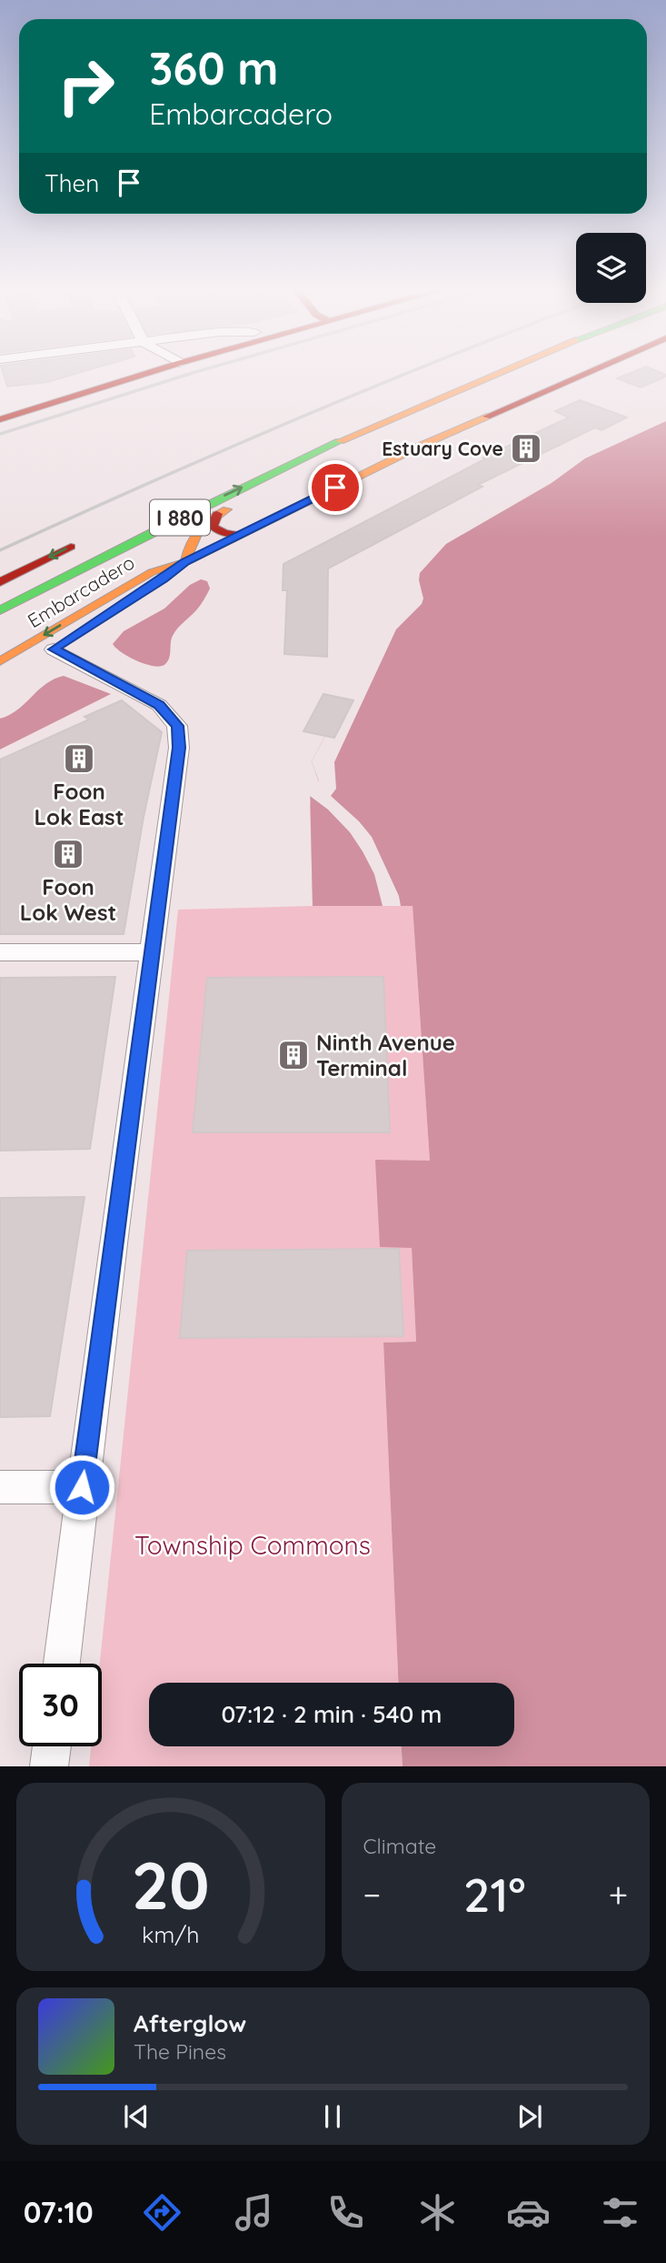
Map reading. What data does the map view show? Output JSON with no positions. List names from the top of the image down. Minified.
{"streets":{"main road":["I 880","Embarcadero"]},"parks":["Township Commons"],"places":{"building":["Estuary Cove","Foon Lok East","Foon Lok West","Ninth Avenue Terminal"]},"page":{"turn":["360 m","Embarcadero"],"then":"Then","limit":"30","trip":"07:12 · 2 min · 540 m","tile":"Climate","heat":["−","21°","+"],"song":["Afterglow","The Pines"],"tabs":"07:10","gauge":["20","km/h"]}}
